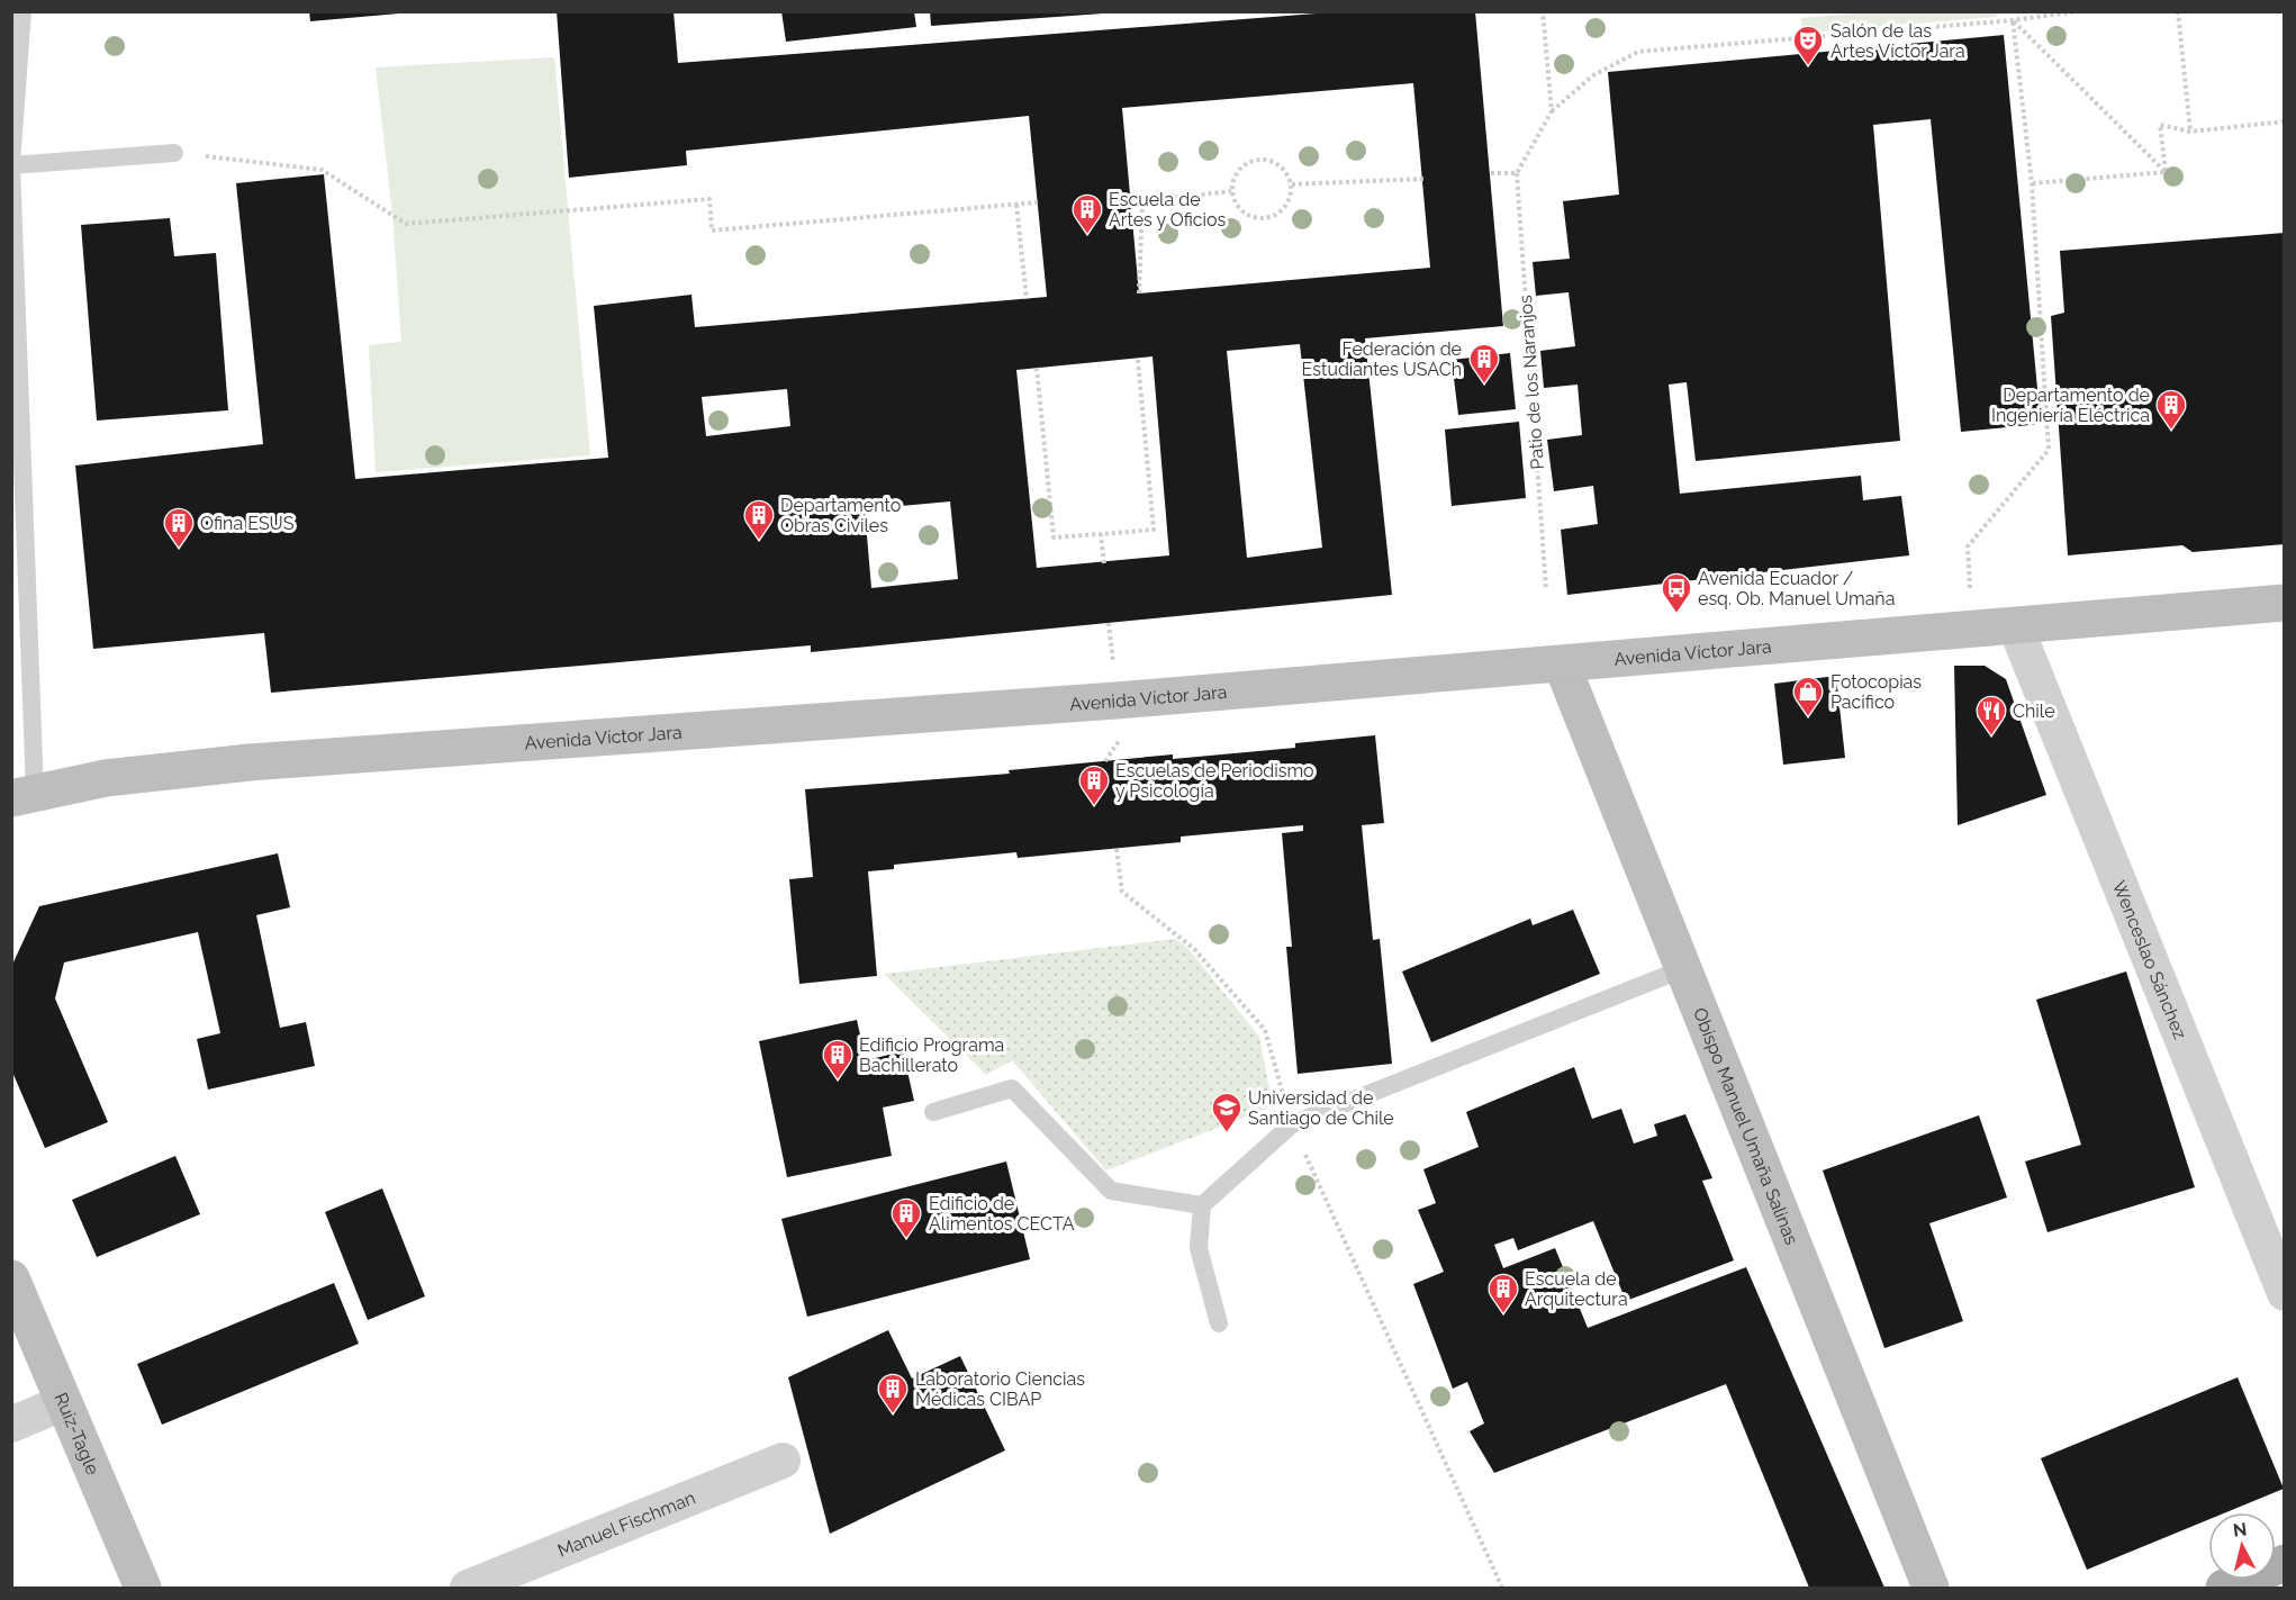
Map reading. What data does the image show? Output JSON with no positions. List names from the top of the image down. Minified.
{"streets":{"main road":["Avenida Víctor Jara","Obispo Manuel Umaña Salinas","Ruiz-Tagle"],"street":["Wenceslao Sánchez","Manuel Fischman"],"path":["Patio de los Naranjos"]},"crossings":[["Avenida Víctor Jara","Wenceslao Sánchez"],["Avenida Víctor Jara","Obispo Manuel Umaña Salinas"]],"places":{"theatre":["Salón de las Artes Víctor Jara"],"building":["Escuela de Artes y Oficios","Federación de Estudiantes USACh","Departamento de Ingeniería Eléctrica","Departamento Obras Civiles","Ofina ESUS","Escuelas de Periodismo y Psicología","Edificio Programa Bachillerato","Edificio de Alimentos CECTA","Escuela de Arquitectura","Laboratorio Ciencias Médicas CIBAP"],"bus stop":["Avenida Ecuador / esq. Ob. Manuel Umaña"],"shop":["Fotocopias Pacifico"],"restaurant":["Chile"],"school or university":["Universidad de Santiago de Chile"]},"north":"top"}
